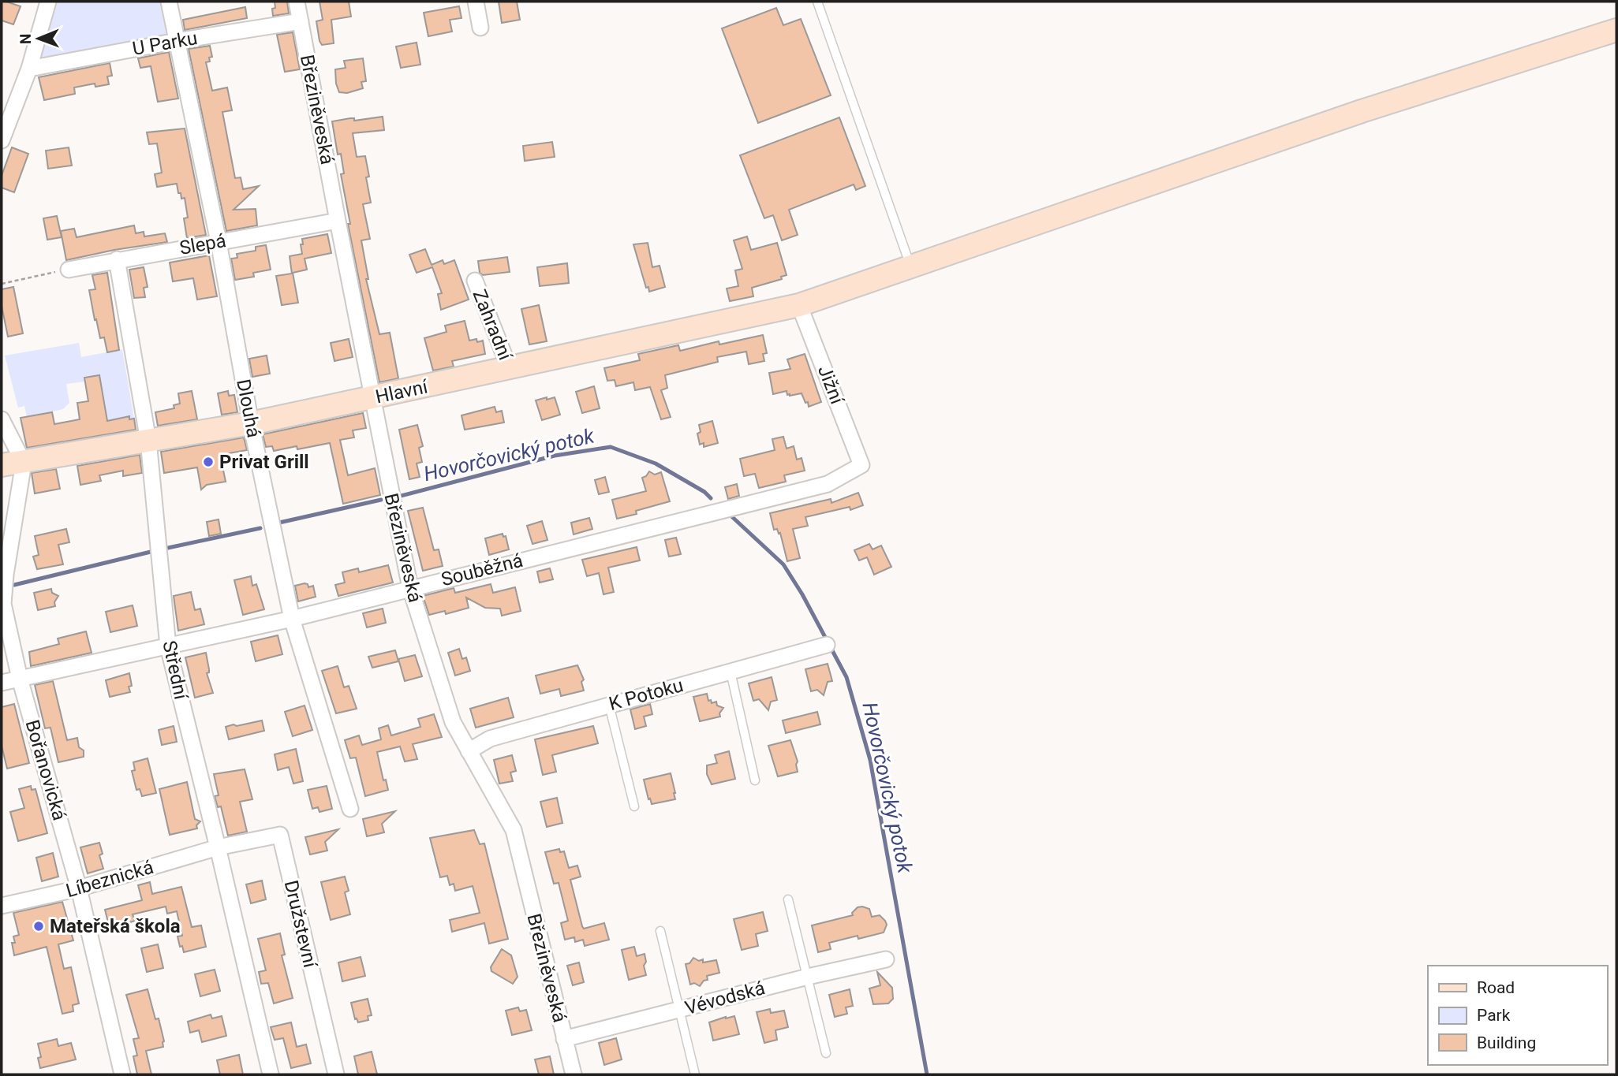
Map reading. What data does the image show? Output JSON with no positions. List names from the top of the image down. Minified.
{"streets":{"street":["U Parku","Březiněveská","Slepá","Zahradní","Jižní","Hlavní","Dlouhá","Souběžná","Střední","K Potoku","Bořanovická","Líbeznická","Družstevní","Vévodská"]},"crossings":[["U Parku","Březiněveská"],["U Parku","Dlouhá"],["Březiněveská","Slepá"],["Březiněveská","Hlavní"],["Březiněveská","Souběžná"],["Březiněveská","K Potoku"],["Březiněveská","Vévodská"],["Slepá","Dlouhá"],["Slepá","Střední"],["Zahradní","Hlavní"],["Jižní","Hlavní"],["Jižní","Souběžná"],["Hlavní","Dlouhá"],["Hlavní","Střední"],["Hlavní","Bořanovická"],["Dlouhá","Souběžná"],["Souběžná","Střední"],["Souběžná","Bořanovická"],["Střední","Líbeznická"],["Střední","Družstevní"],["Bořanovická","Líbeznická"],["Líbeznická","Družstevní"]],"water":["Hovorčovický potok"],"places":["Privat Grill","Mateřská škola"],"legend":["Road","Park","Building"],"north":"left"}
